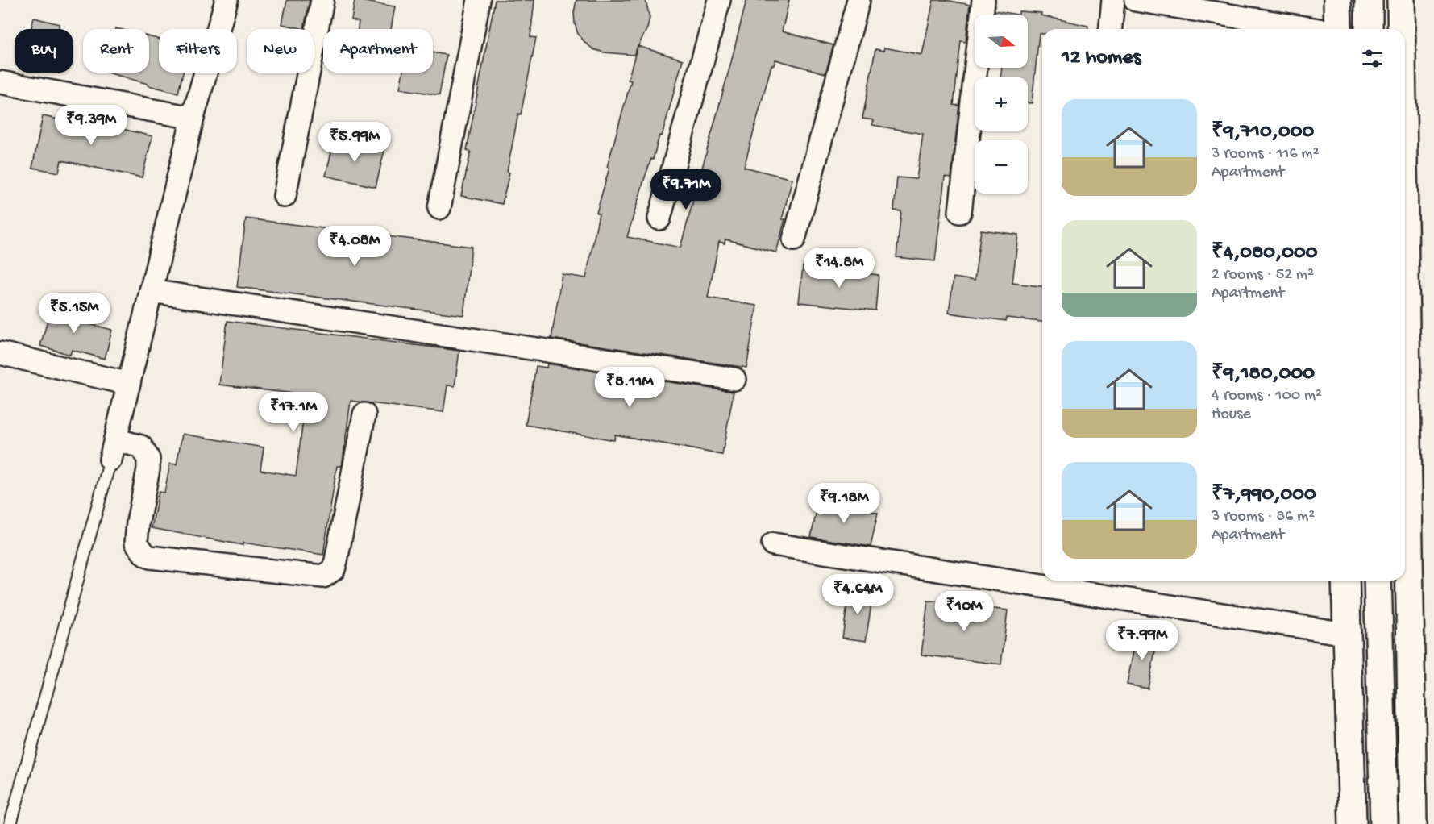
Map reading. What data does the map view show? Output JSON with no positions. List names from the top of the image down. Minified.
{"north":"right","page":{"map_buttons":["+","−"],"chip":["Buy","Rent","Filters","New","Apartment"],"heading":"12 homes","list":[{"name":"₹9,710,000","note":"3 rooms · 116 m² · Apartment"},{"name":"₹4,080,000","note":"2 rooms · 52 m² · Apartment"},{"name":"₹9,180,000","note":"4 rooms · 100 m² · House"},{"name":"₹7,990,000","note":"3 rooms · 86 m² · Apartment"}],"price":["₹9.39M","₹5.99M","₹9.71M","₹4.08M","₹14.8M","₹5.15M","₹8.11M","₹17.1M","₹9.18M","₹4.64M","₹10M","₹7.99M"]}}
